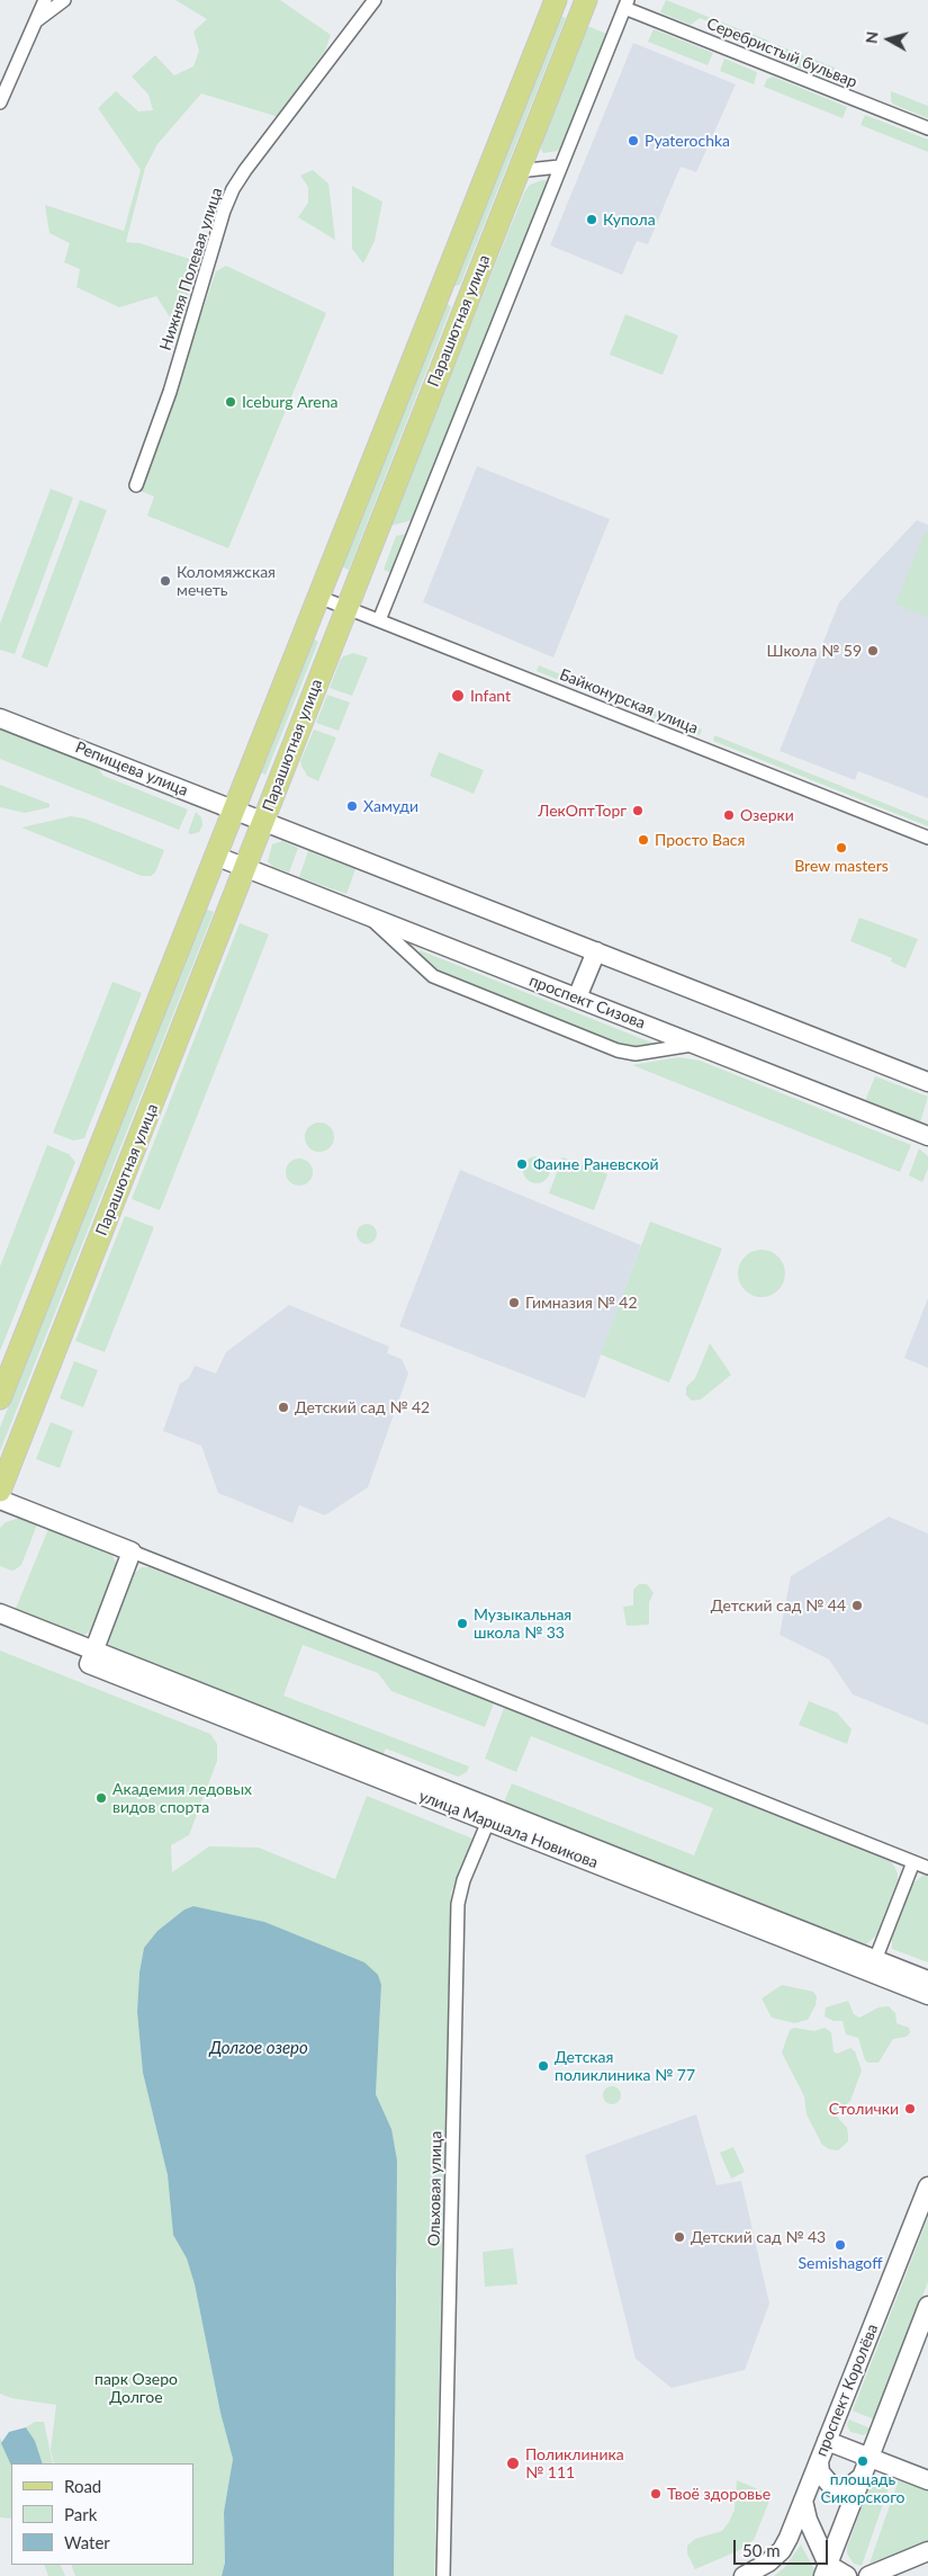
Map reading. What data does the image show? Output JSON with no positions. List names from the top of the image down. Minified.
{"streets":{"main road":["Парашютная улица"],"street":["Серебристый бульвар","Нижняя Полевая улица","Байконурская улица","Репищева улица","проспект Сизова","улица Маршала Новикова","Ольховая улица","проспект Королёва"]},"crossings":[["Парашютная улица","Байконурская улица"],["Парашютная улица","Репищева улица"],["Парашютная улица","проспект Сизова"],["улица Маршала Новикова","Ольховая улица"]],"water":["Долгое озеро"],"parks":["парк Озеро Долгое"],"places":["Pyaterochka","Купола","Iceburg Arena","Коломяжская мечеть","Школа № 59","Infant","Хамуди","ЛекОптТорг","Озерки","Просто Вася","Brew masters","Фаине Раневской","Гимназия № 42","Детский сад № 42","Детский сад № 44","Музыкальная школа № 33","Академия ледовых видов спорта","Детская поликлиника № 77","Столички","Детский сад № 43","Semishagoff","площадь Сикорского","Поликлиника № 111","Твоё здоровье"],"legend":["Road","Park","Water"],"scale_bar":"50 m","north":"left"}
